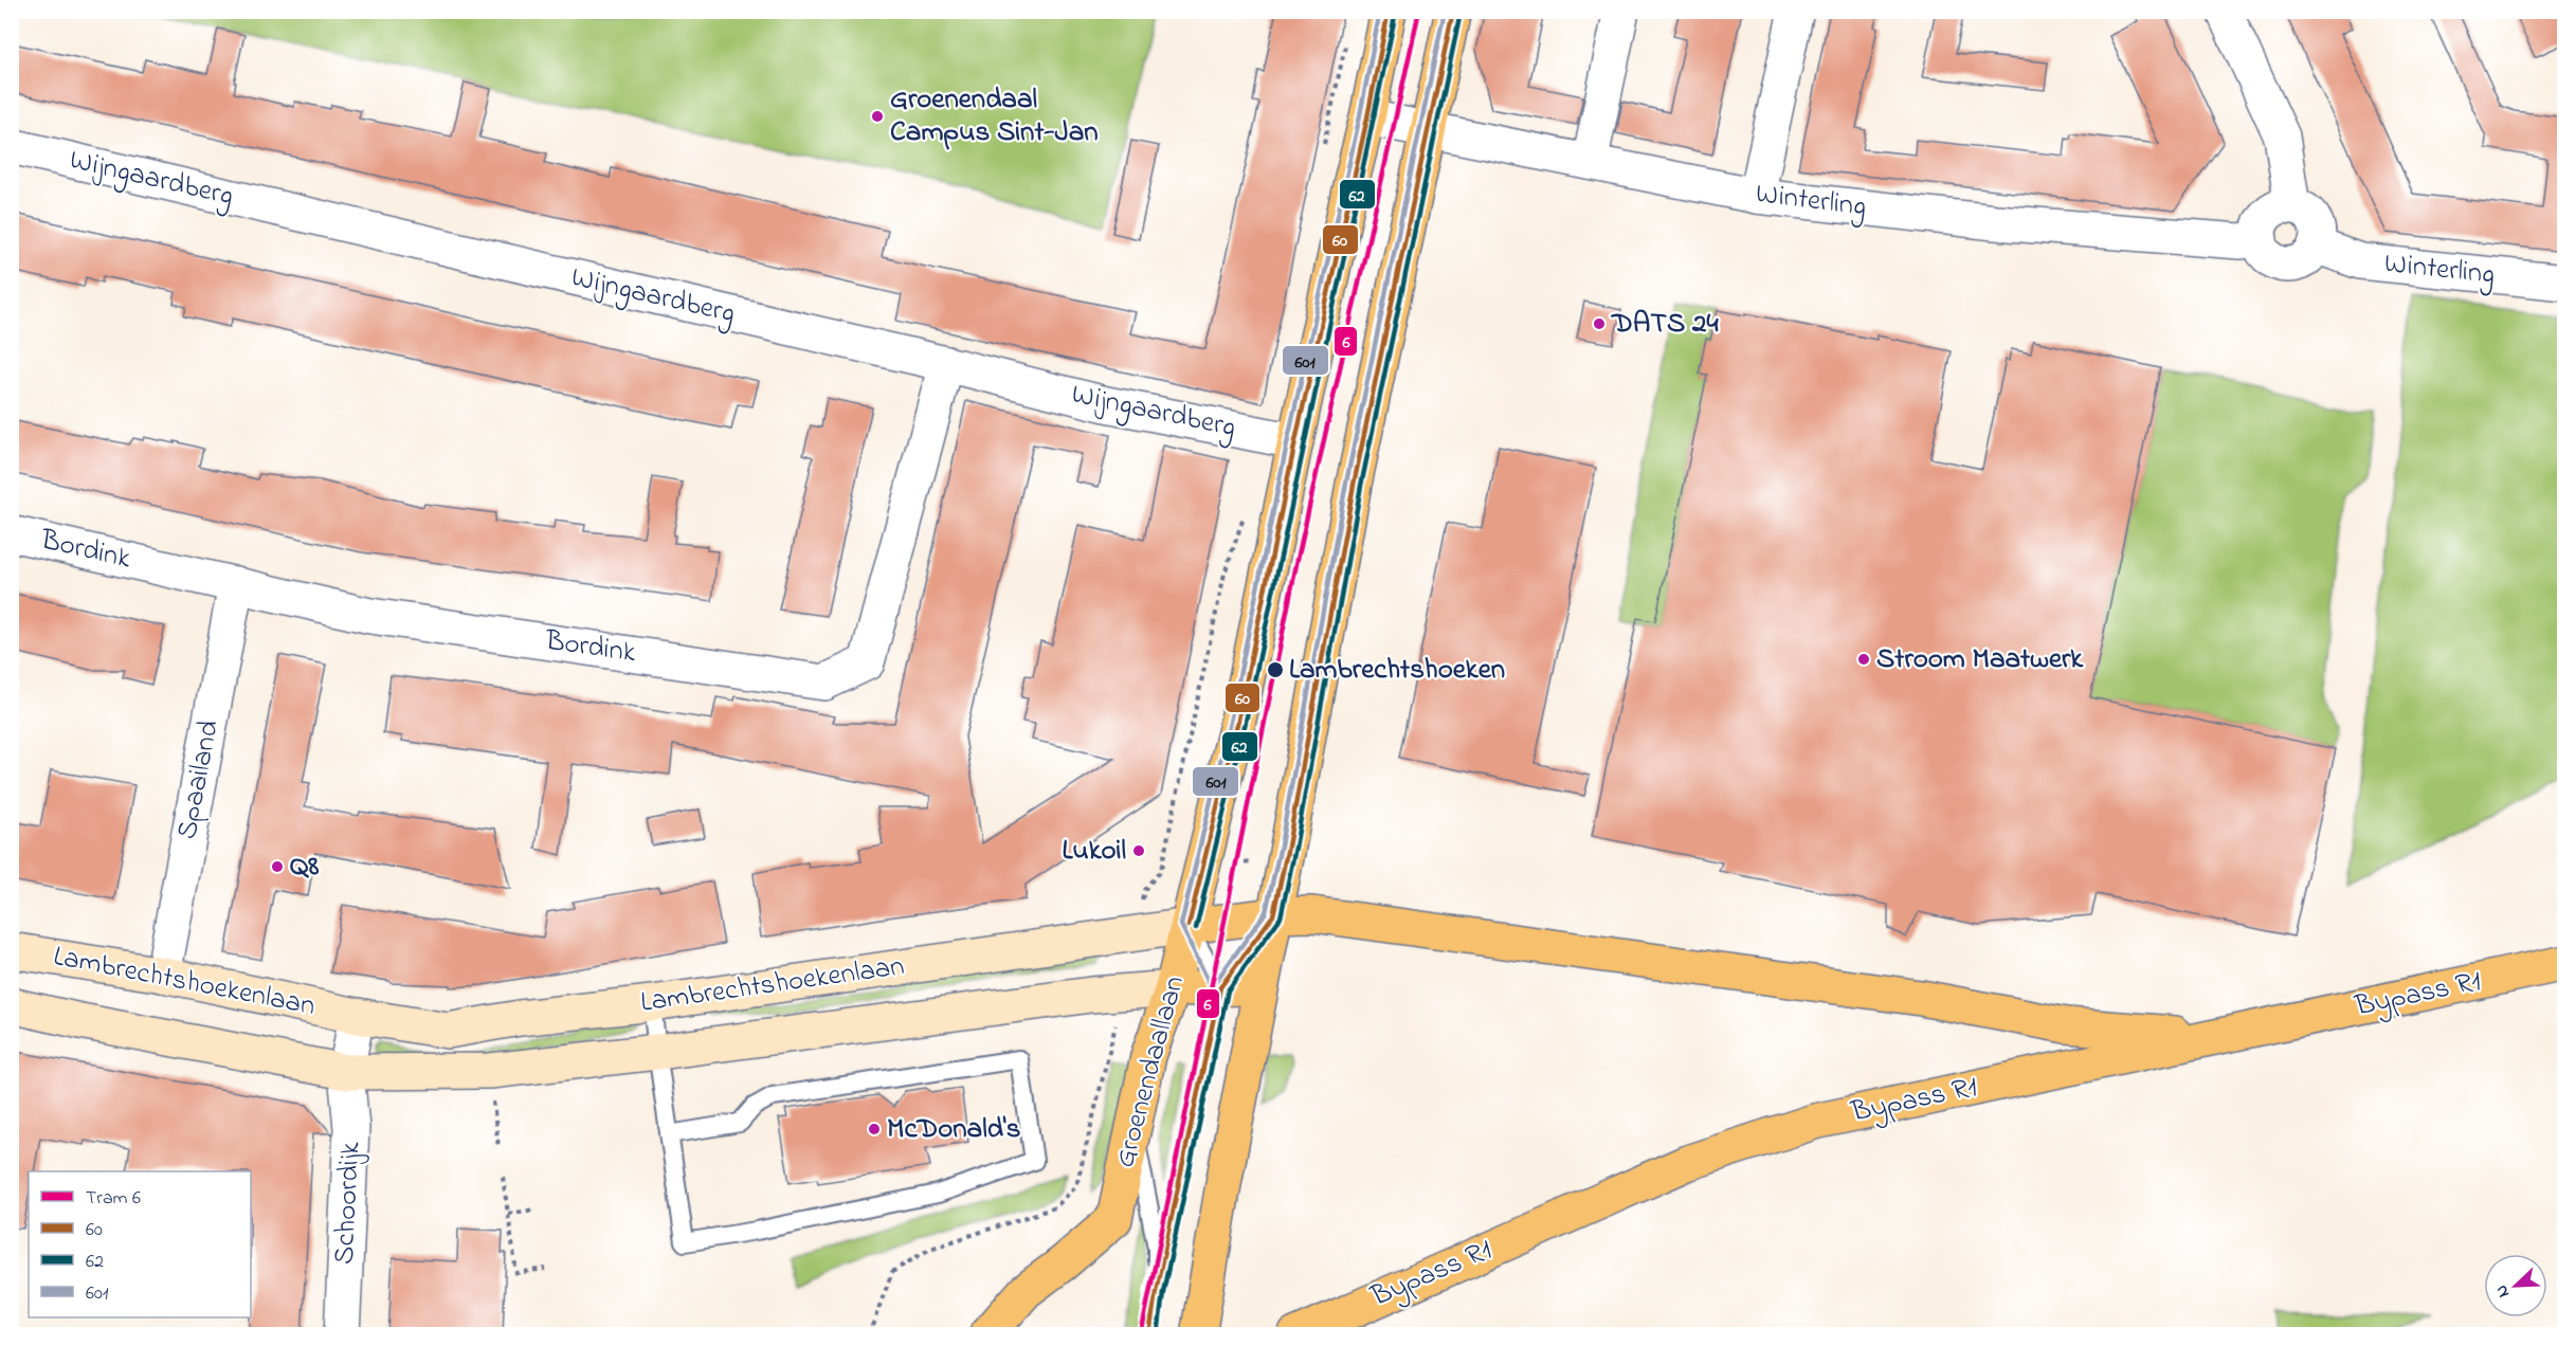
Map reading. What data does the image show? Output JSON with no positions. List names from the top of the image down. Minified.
{"streets":{"main road":["Bypass R1","Groenendaallaan"],"street":["Wijngaardberg","Winterling","Bordink","Spaailand","Lambrechtshoekenlaan","Schoordijk"]},"crossings":[["Wijngaardberg","Bordink"],["Wijngaardberg","Groenendaallaan"],["Winterling","Groenendaallaan"],["Bordink","Spaailand"],["Spaailand","Lambrechtshoekenlaan"],["Lambrechtshoekenlaan","Groenendaallaan"],["Lambrechtshoekenlaan","Schoordijk"]],"places":["Groenendaal Campus Sint-Jan","DATS 24","Stroom Maatwerk","Lambrechtshoeken","Lukoil","Q8","McDonald's"],"lines":["tram line 6","transit line 60","transit line 601","transit line 62"],"legend":["Tram 6","60","62","601"],"north":"bottom left"}
